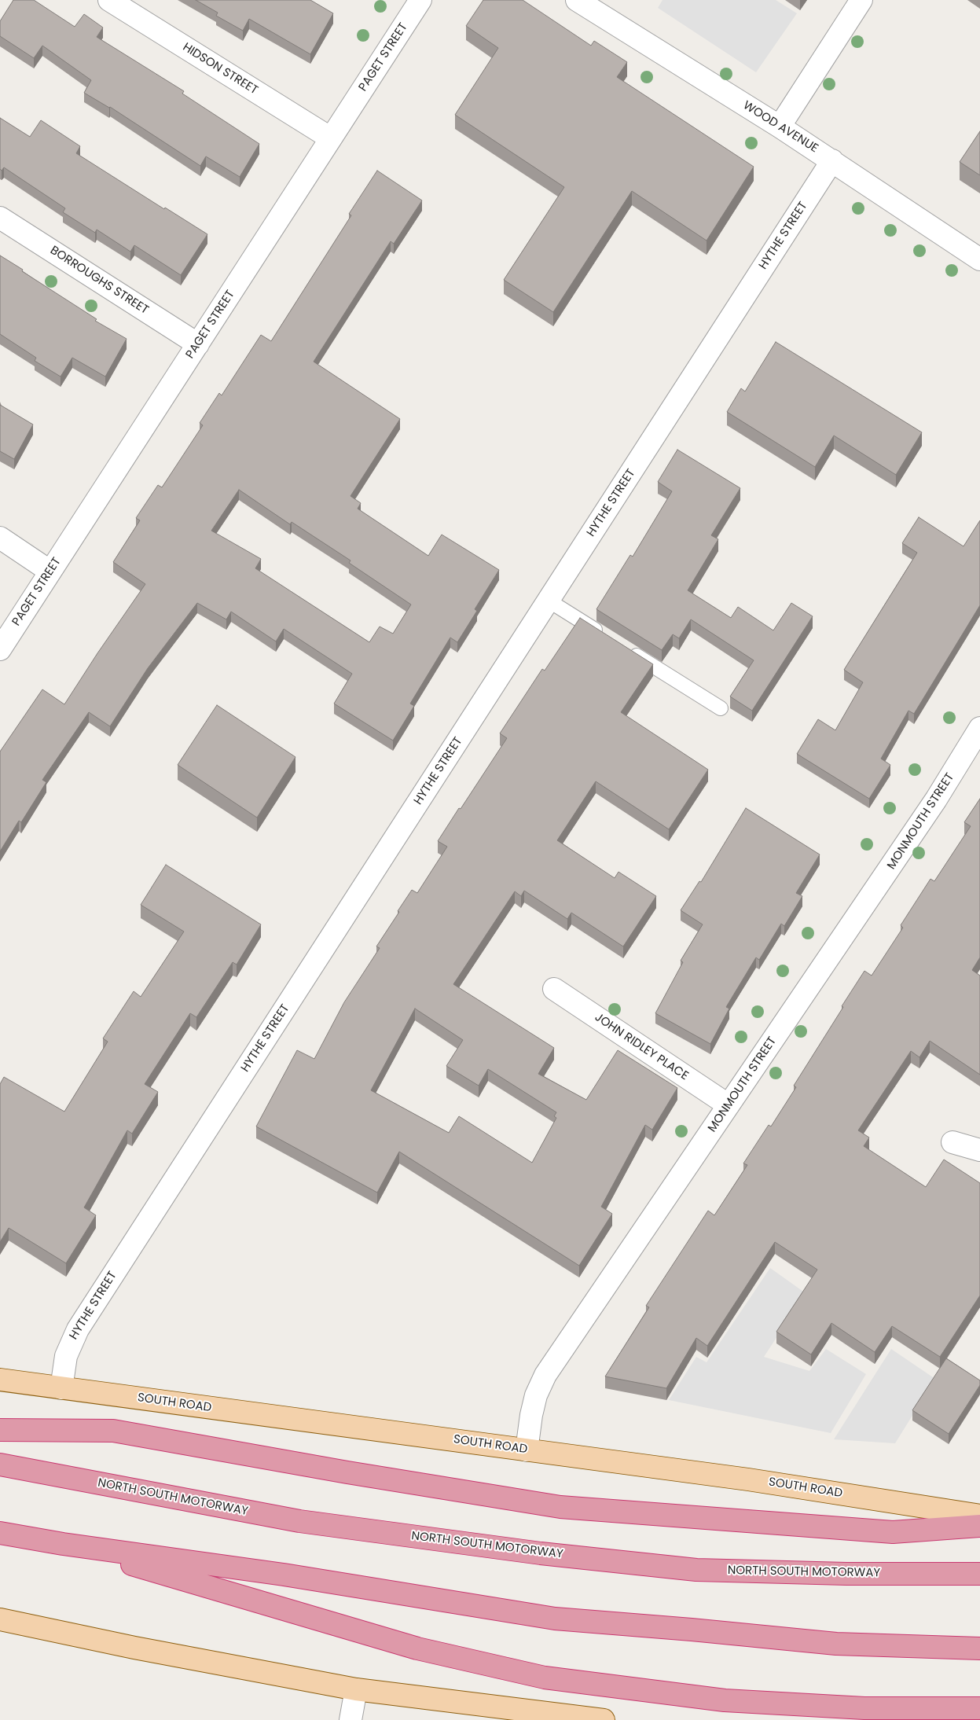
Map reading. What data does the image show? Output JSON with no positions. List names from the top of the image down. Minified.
{"streets":{"highway":["NORTH SOUTH MOTORWAY"],"main road":["SOUTH ROAD"],"street":["PAGET STREET","HIDSON STREET","WOOD AVENUE","HYTHE STREET","BORROUGHS STREET","MONMOUTH STREET","JOHN RIDLEY PLACE"]},"crossings":[["PAGET STREET","HIDSON STREET"],["PAGET STREET","BORROUGHS STREET"],["WOOD AVENUE","HYTHE STREET"],["HYTHE STREET","SOUTH ROAD"],["MONMOUTH STREET","JOHN RIDLEY PLACE"],["MONMOUTH STREET","SOUTH ROAD"]]}
